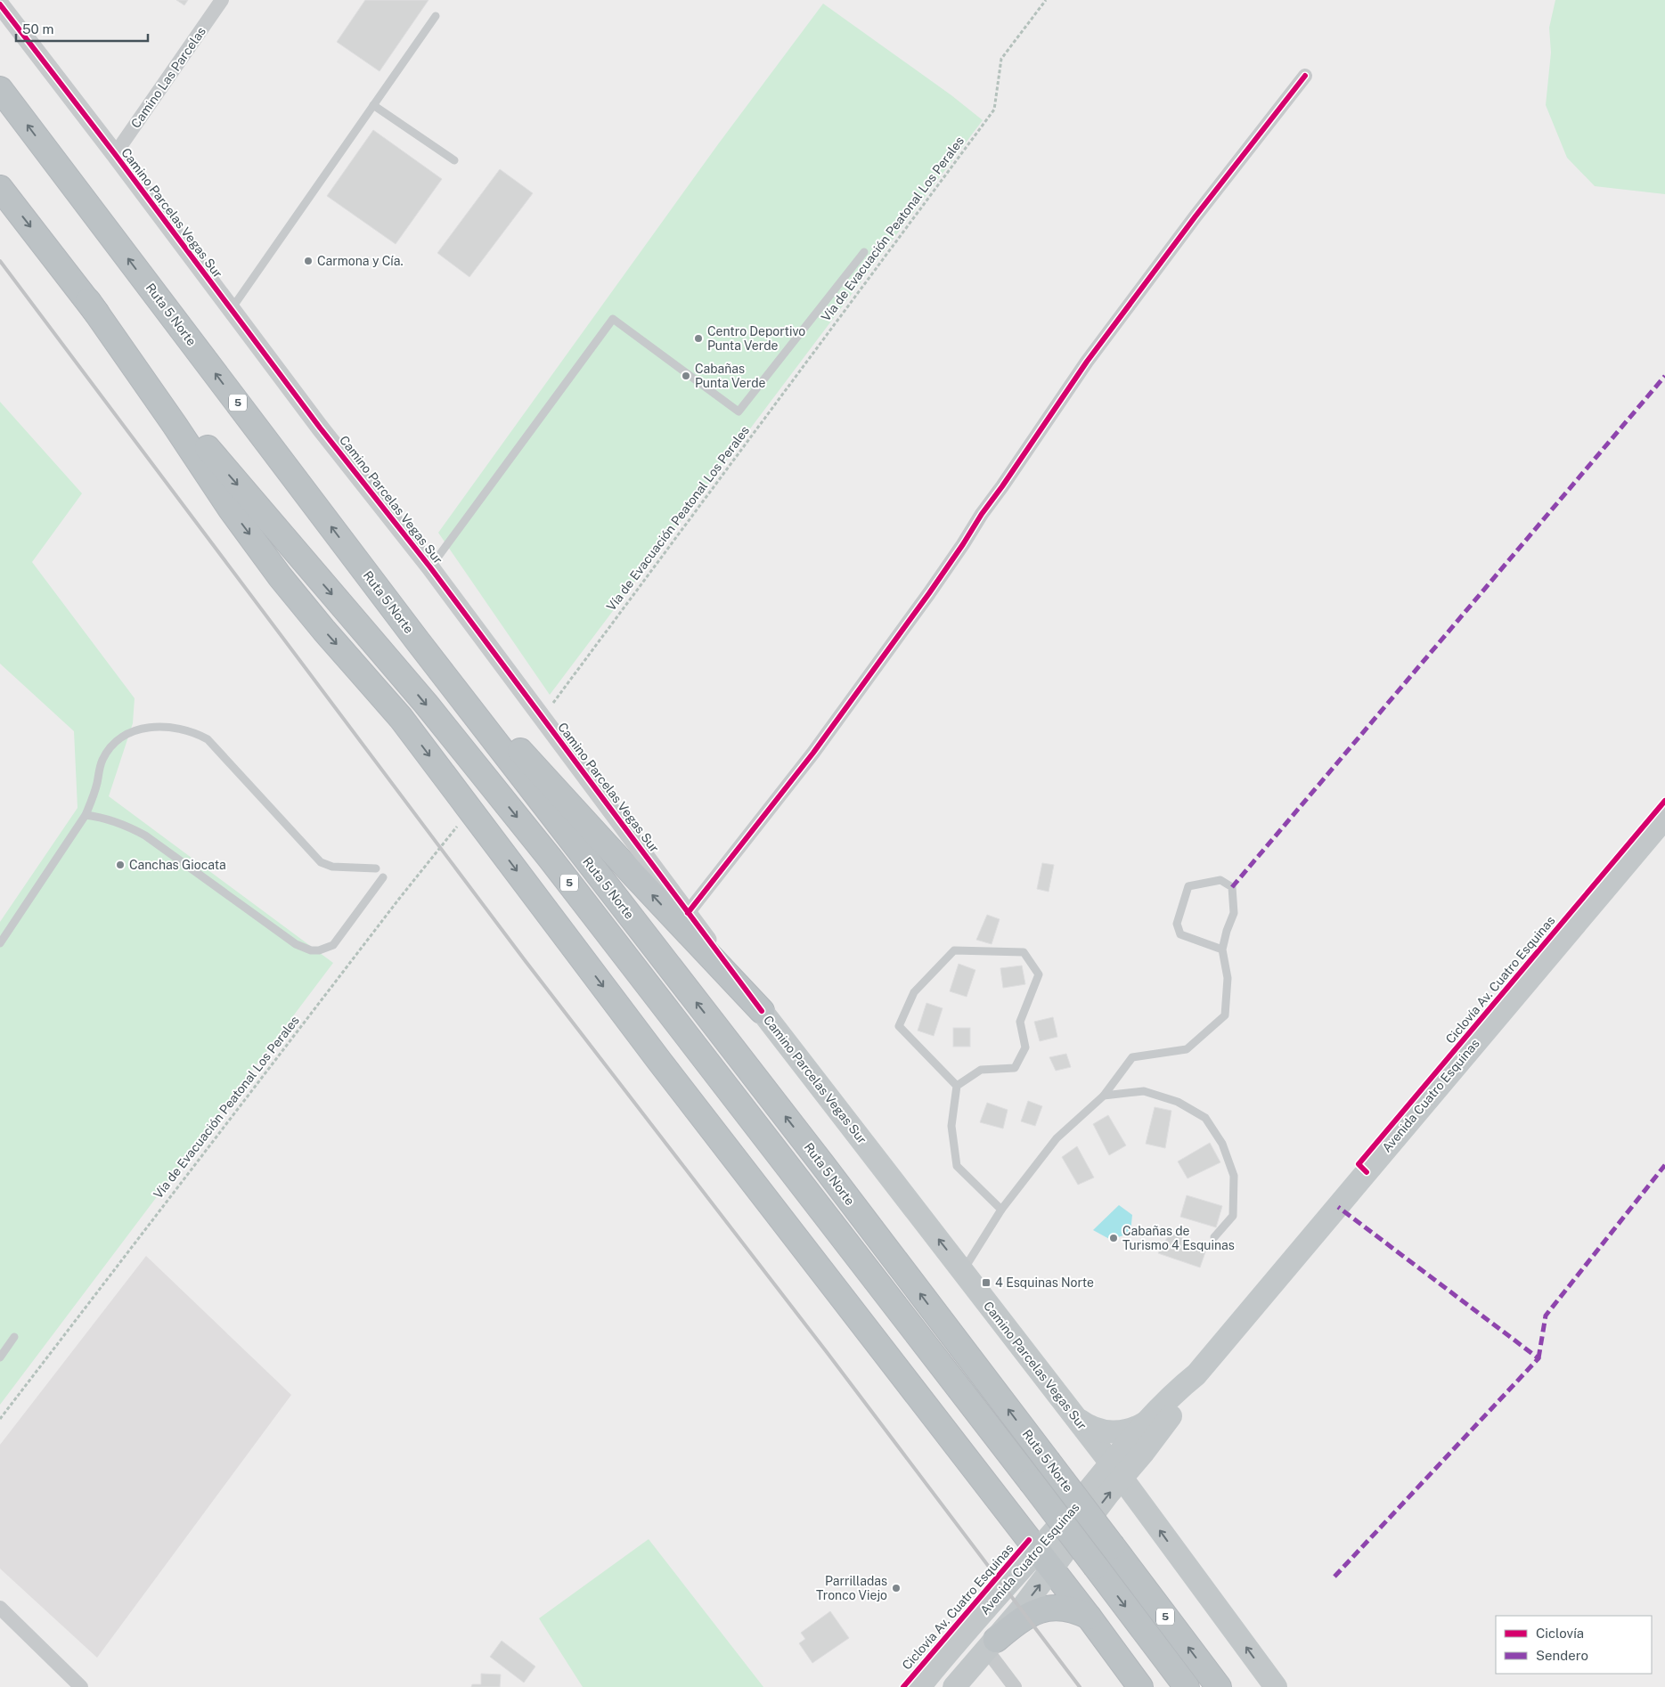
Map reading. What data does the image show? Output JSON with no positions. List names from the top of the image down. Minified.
{"streets":{"highway":["Ruta 5 Norte","5"],"main road":["Camino Parcelas Vegas Sur","Avenida Cuatro Esquinas"],"street":["Camino Las Parcelas"],"path":["Vía de Evacuación Peatonal Los Perales"],"cycle path":["Ciclovía Av. Cuatro Esquinas"]},"crossings":[["Camino Las Parcelas","Camino Parcelas Vegas Sur"],["Camino Parcelas Vegas Sur","Vía de Evacuación Peatonal Los Perales"],["Camino Parcelas Vegas Sur","Avenida Cuatro Esquinas"]],"places":{"other":["Carmona y Cía.","Centro Deportivo Punta Verde","Cabañas Punta Verde","Canchas Giocata","Cabañas de Turismo 4 Esquinas","Parrilladas Tronco Viejo"],"transit":["4 Esquinas Norte"]},"legend":["Ciclovía","Sendero"],"scale_bar":"50 m"}
